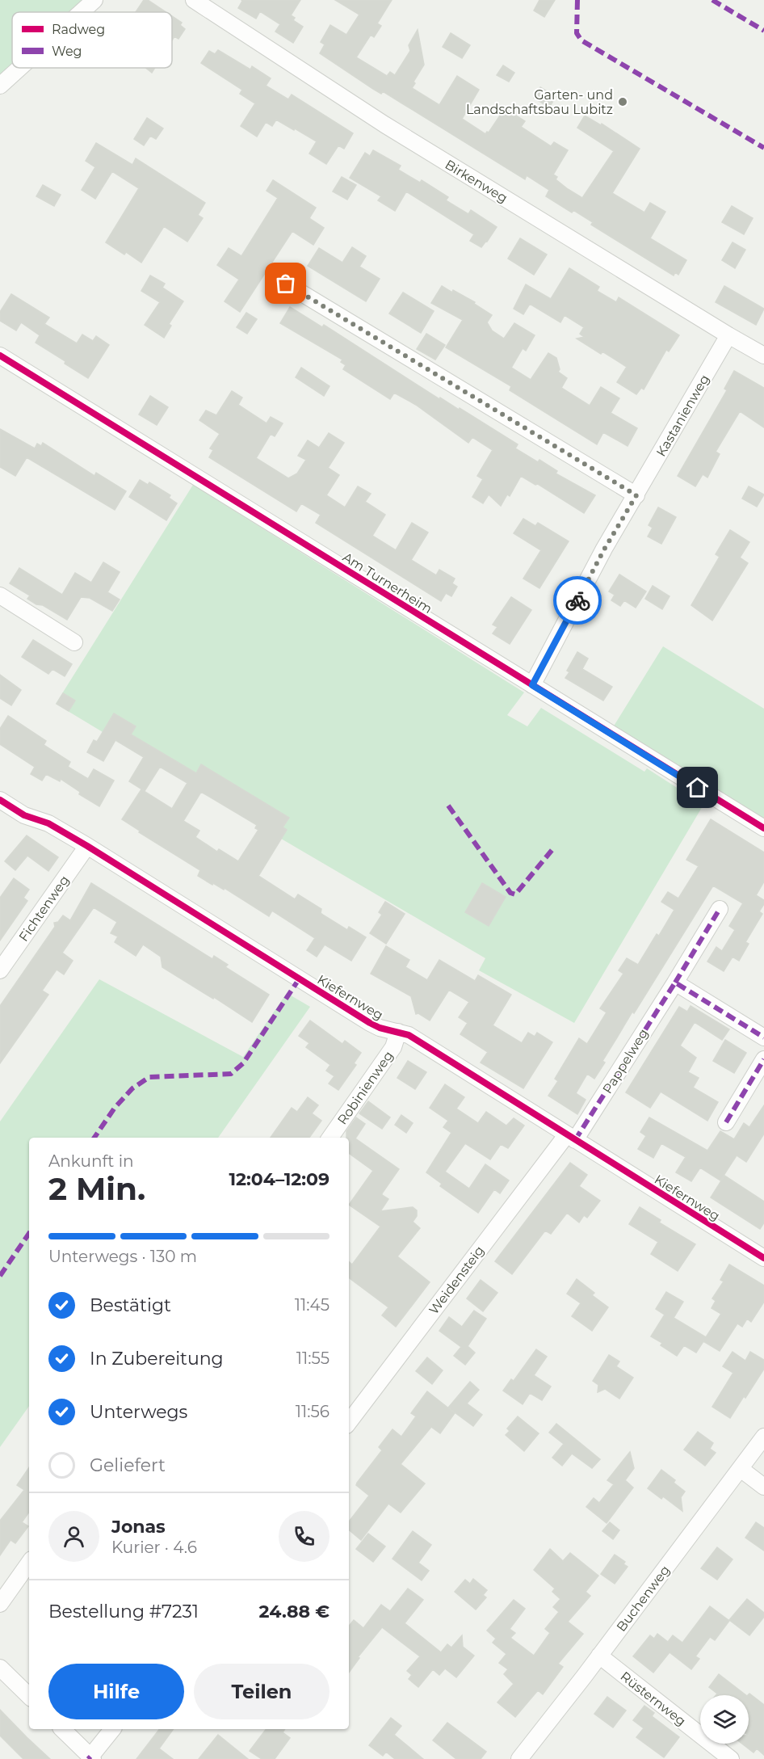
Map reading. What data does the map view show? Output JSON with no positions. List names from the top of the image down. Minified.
{"streets":{"street":["Birkenweg","Kastanienweg","Am Turnerheim","Fichtenweg","Kiefernweg","Pappelweg","Robinienweg","Weidensteig","Buchenweg","Rüsternweg"]},"crossings":[["Birkenweg","Kastanienweg"],["Kastanienweg","Am Turnerheim"],["Fichtenweg","Kiefernweg"],["Kiefernweg","Pappelweg"],["Kiefernweg","Robinienweg"],["Kiefernweg","Weidensteig"],["Pappelweg","Weidensteig"],["Buchenweg","Rüsternweg"]],"places":["Garten- und Landschaftsbau Lubitz"],"legend":["Radweg","Weg"],"page":{"heading":["2 Min.","Ankunft in","12:04–12:09"],"panel":["Jonas","Kurier · 4.6","Bestellung #7231","24.88 €"],"bar":"Unterwegs · 130 m","list":[["Bestätigt","11:45"],["In Zubereitung","11:55"],["Unterwegs","11:56"],"Geliefert"],"buttons":["Hilfe","Teilen"]}}
